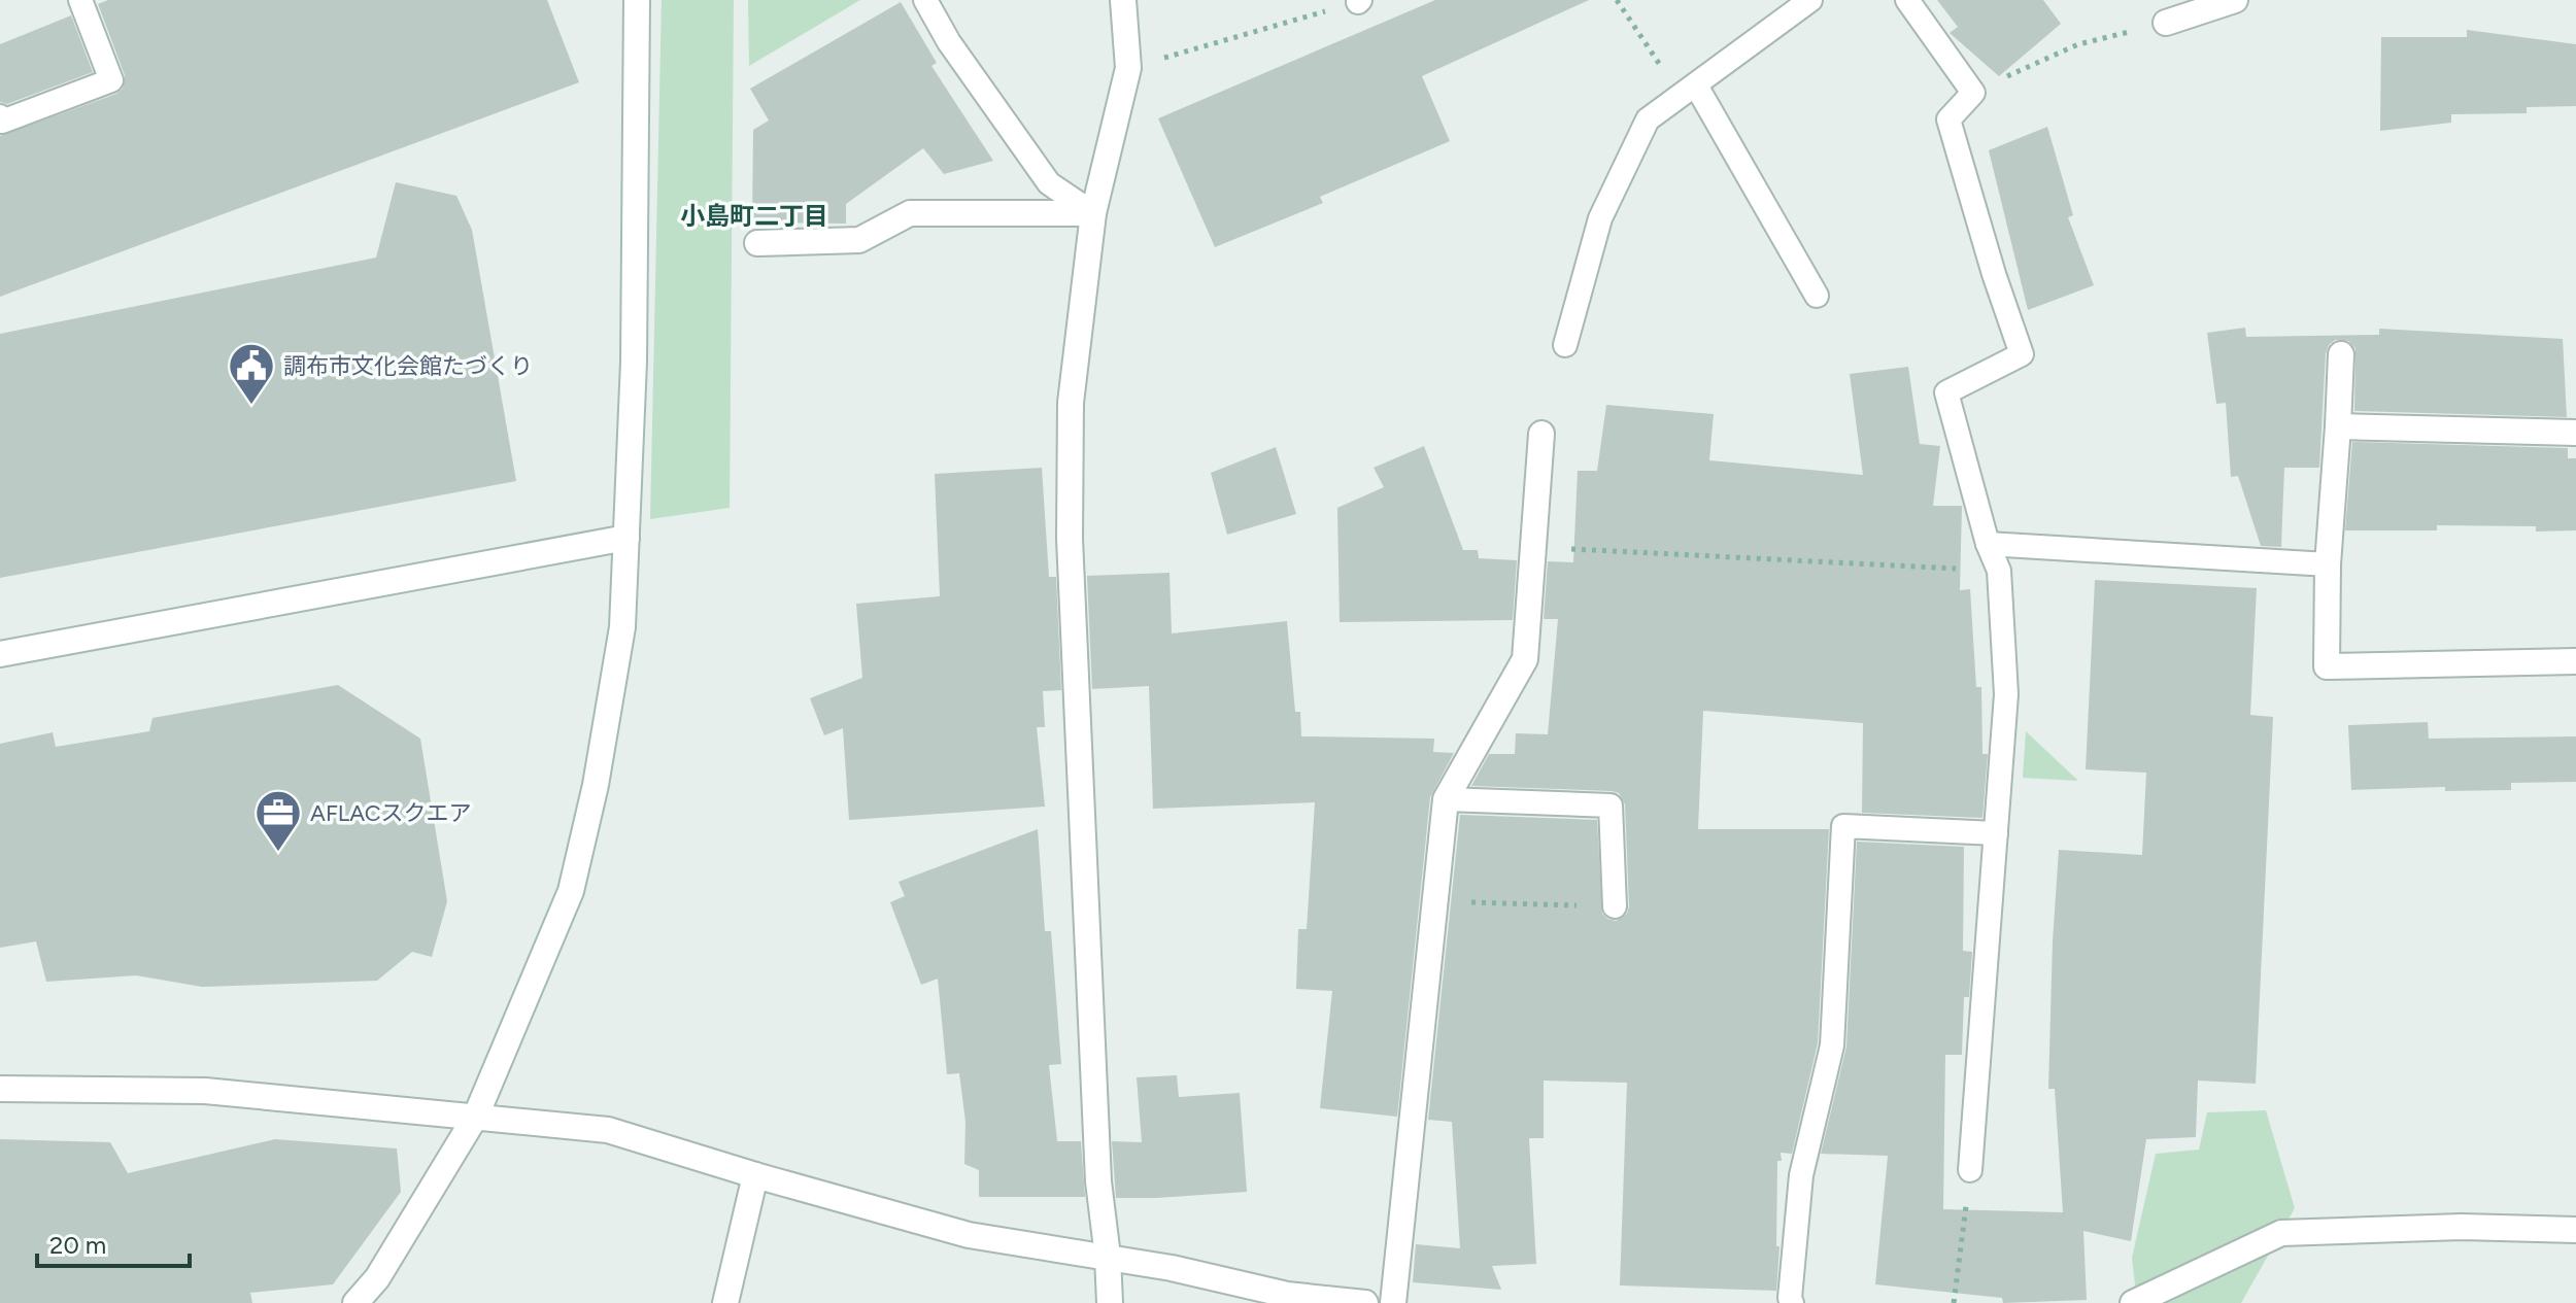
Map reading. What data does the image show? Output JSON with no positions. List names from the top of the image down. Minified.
{"districts":["小島町二丁目"],"places":{"public building":["調布市文化会館たづくり"],"office":["AFLACスクエア"]},"scale_bar":"20 m"}
